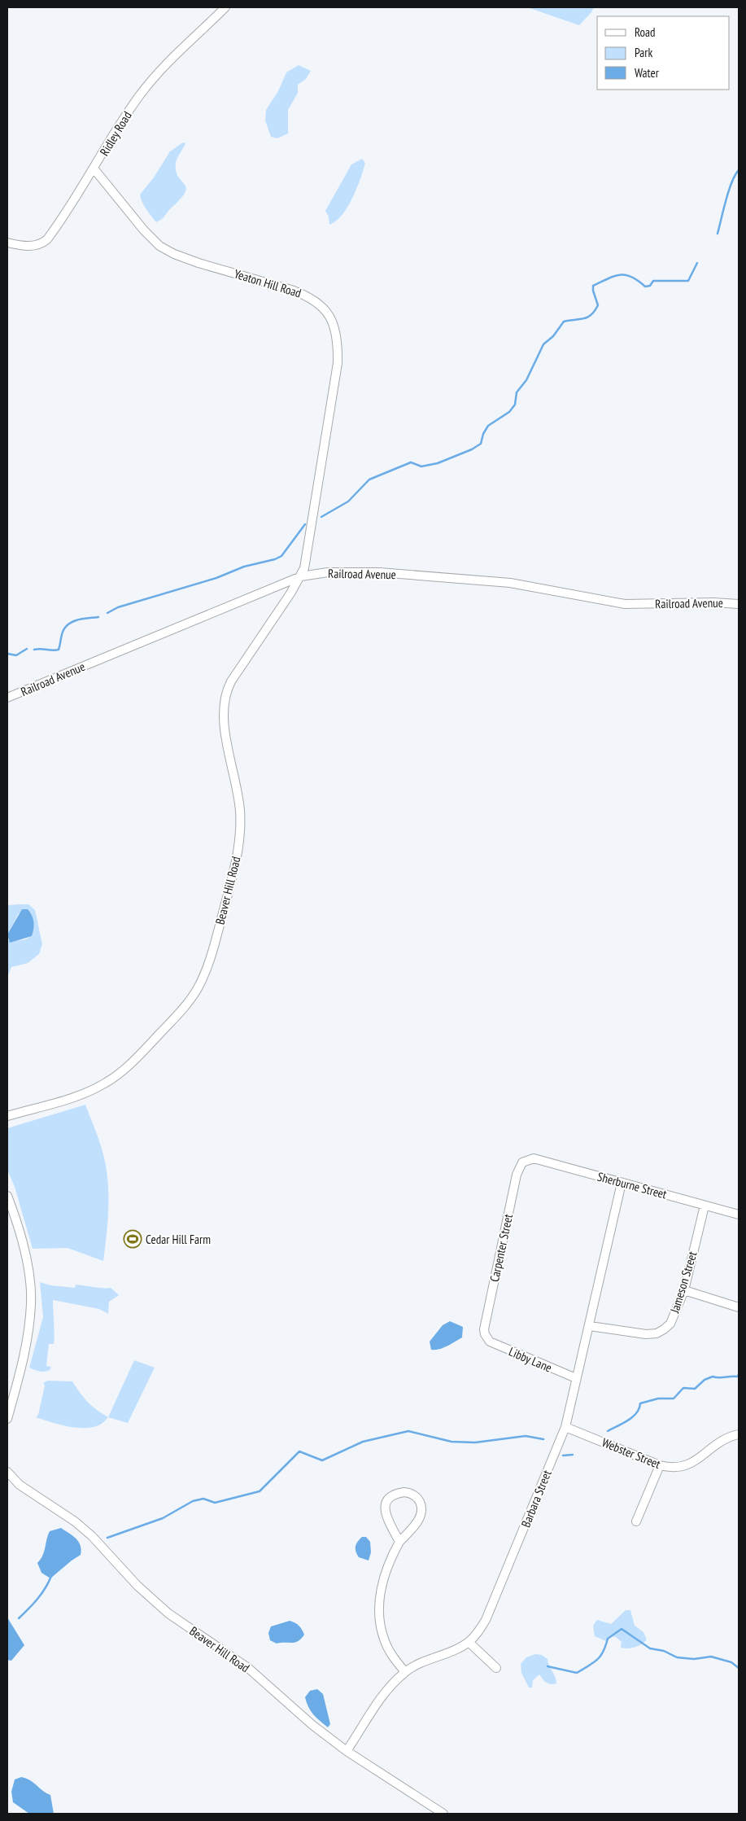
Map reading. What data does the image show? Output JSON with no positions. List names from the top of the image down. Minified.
{"streets":{"street":["Ridley Road","Yeaton Hill Road","Railroad Avenue","Beaver Hill Road","Sherburne Street","Carpenter Street","Jameson Street","Libby Lane","Webster Street","Barbara Street"]},"crossings":[["Ridley Road","Yeaton Hill Road"],["Yeaton Hill Road","Railroad Avenue"],["Yeaton Hill Road","Beaver Hill Road"],["Railroad Avenue","Beaver Hill Road"],["Beaver Hill Road","Barbara Street"],["Sherburne Street","Carpenter Street"],["Sherburne Street","Jameson Street"],["Sherburne Street","Barbara Street"],["Carpenter Street","Libby Lane"],["Jameson Street","Barbara Street"],["Libby Lane","Barbara Street"],["Webster Street","Barbara Street"]],"places":{"sports":["Cedar Hill Farm"]},"legend":["Road","Park","Water"]}
